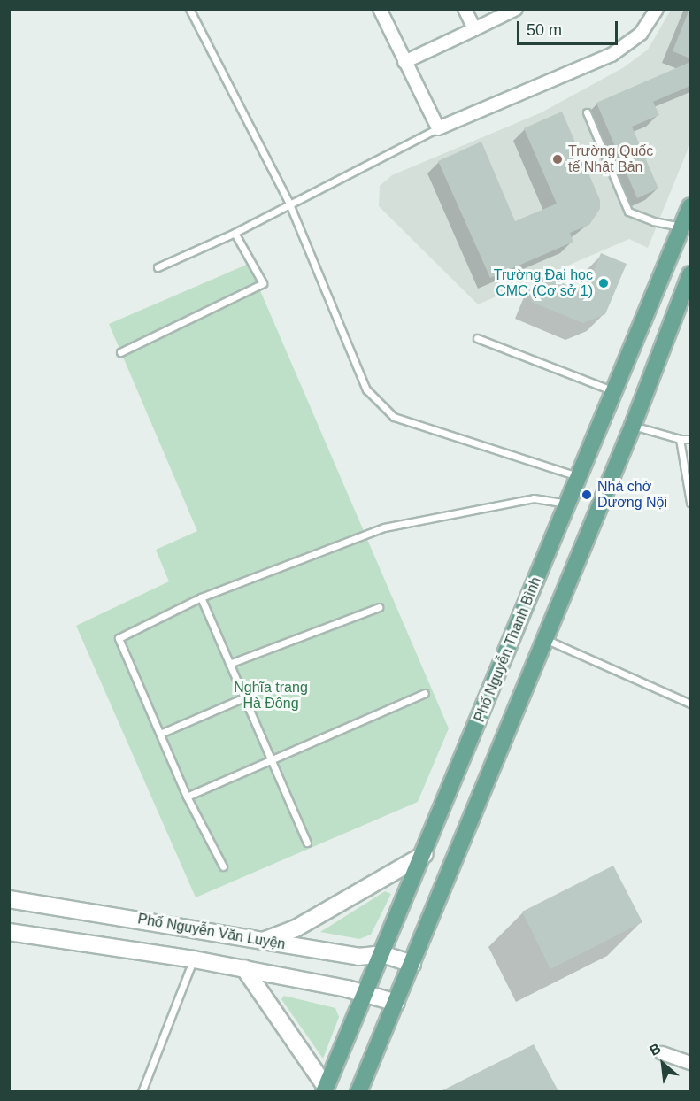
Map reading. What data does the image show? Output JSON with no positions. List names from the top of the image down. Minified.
{"streets":{"main road":["Phố Nguyễn Thanh Bình","Phố Nguyễn Văn Luyện"]},"crossings":[["Phố Nguyễn Thanh Bình","Phố Nguyễn Văn Luyện"]],"parks":["Nghĩa trang Hà Đông"],"places":["Trường Quốc tế Nhật Bản","Trường Đại học CMC (Cơ sở 1)","Nhà chờ Dương Nội"],"scale_bar":"50 m","north":"top left"}
